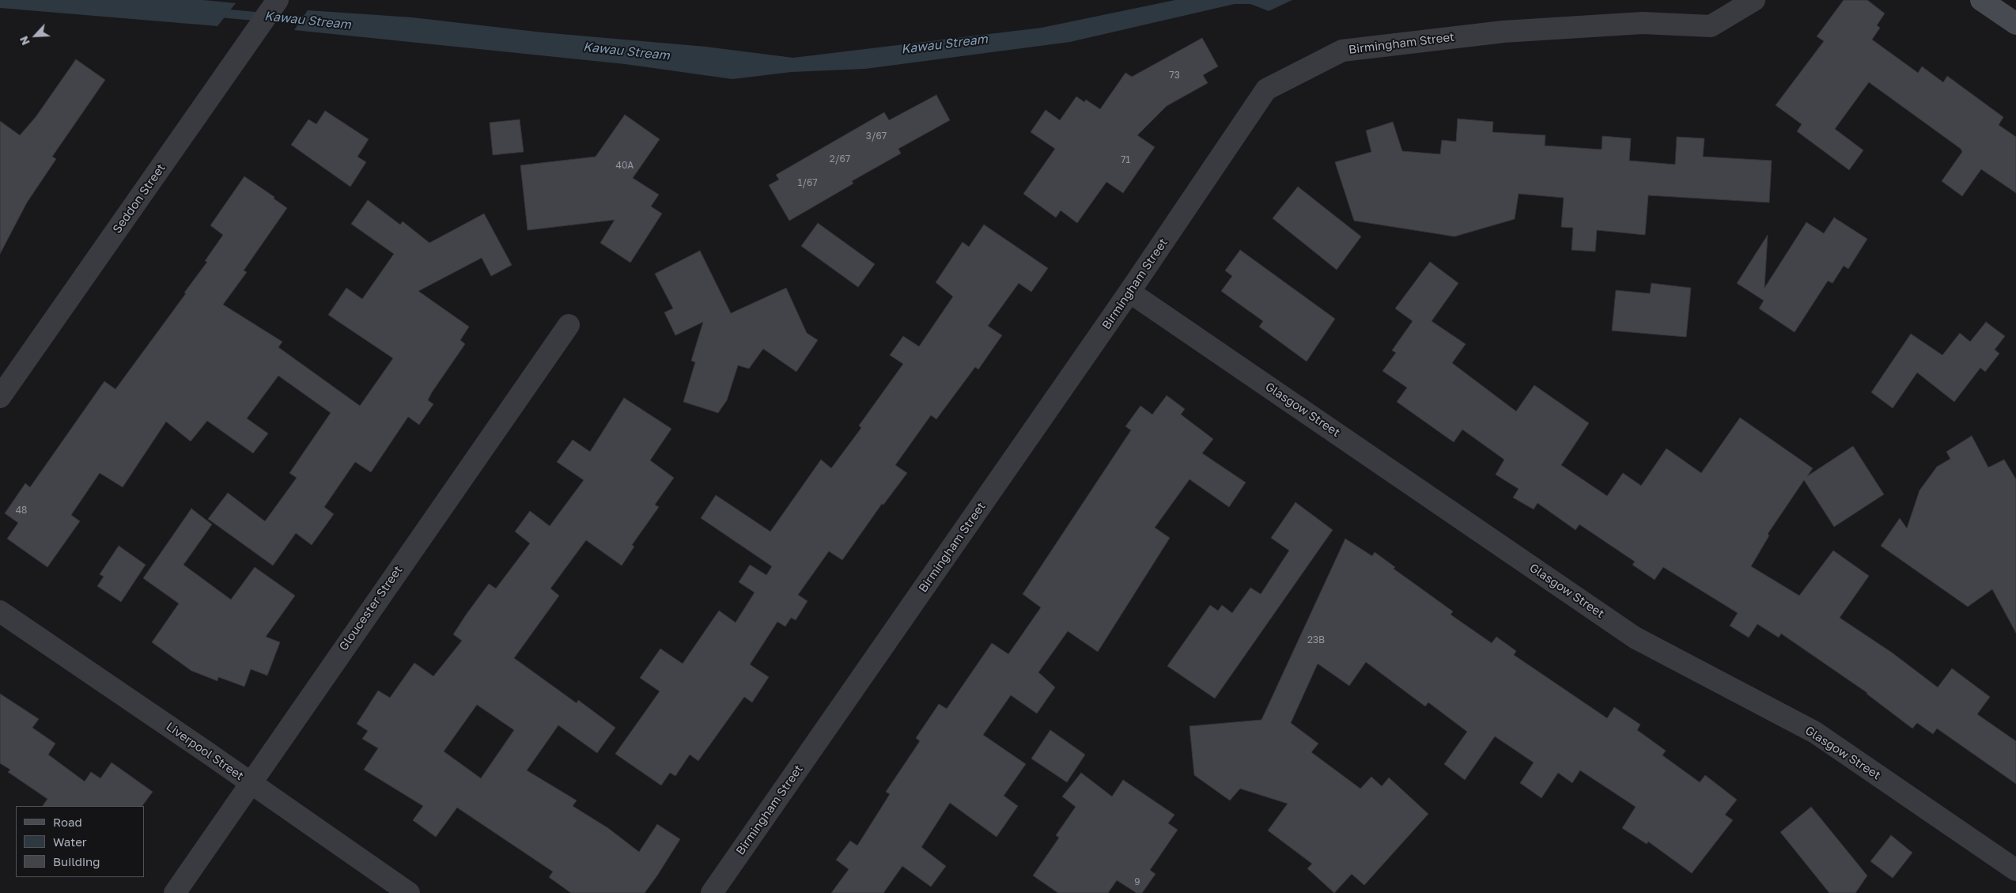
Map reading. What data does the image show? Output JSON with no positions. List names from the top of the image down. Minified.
{"streets":{"street":["Birmingham Street","Seddon Street","Glasgow Street","Gloucester Street","Liverpool Street"]},"crossings":[["Birmingham Street","Glasgow Street"],["Gloucester Street","Liverpool Street"]],"water":["Kawau Stream"],"house_numbers":["73","3/67","2/67","71","40A","1/67","48","23B","9"],"legend":["Road","Water","Building"],"north":"bottom left"}
